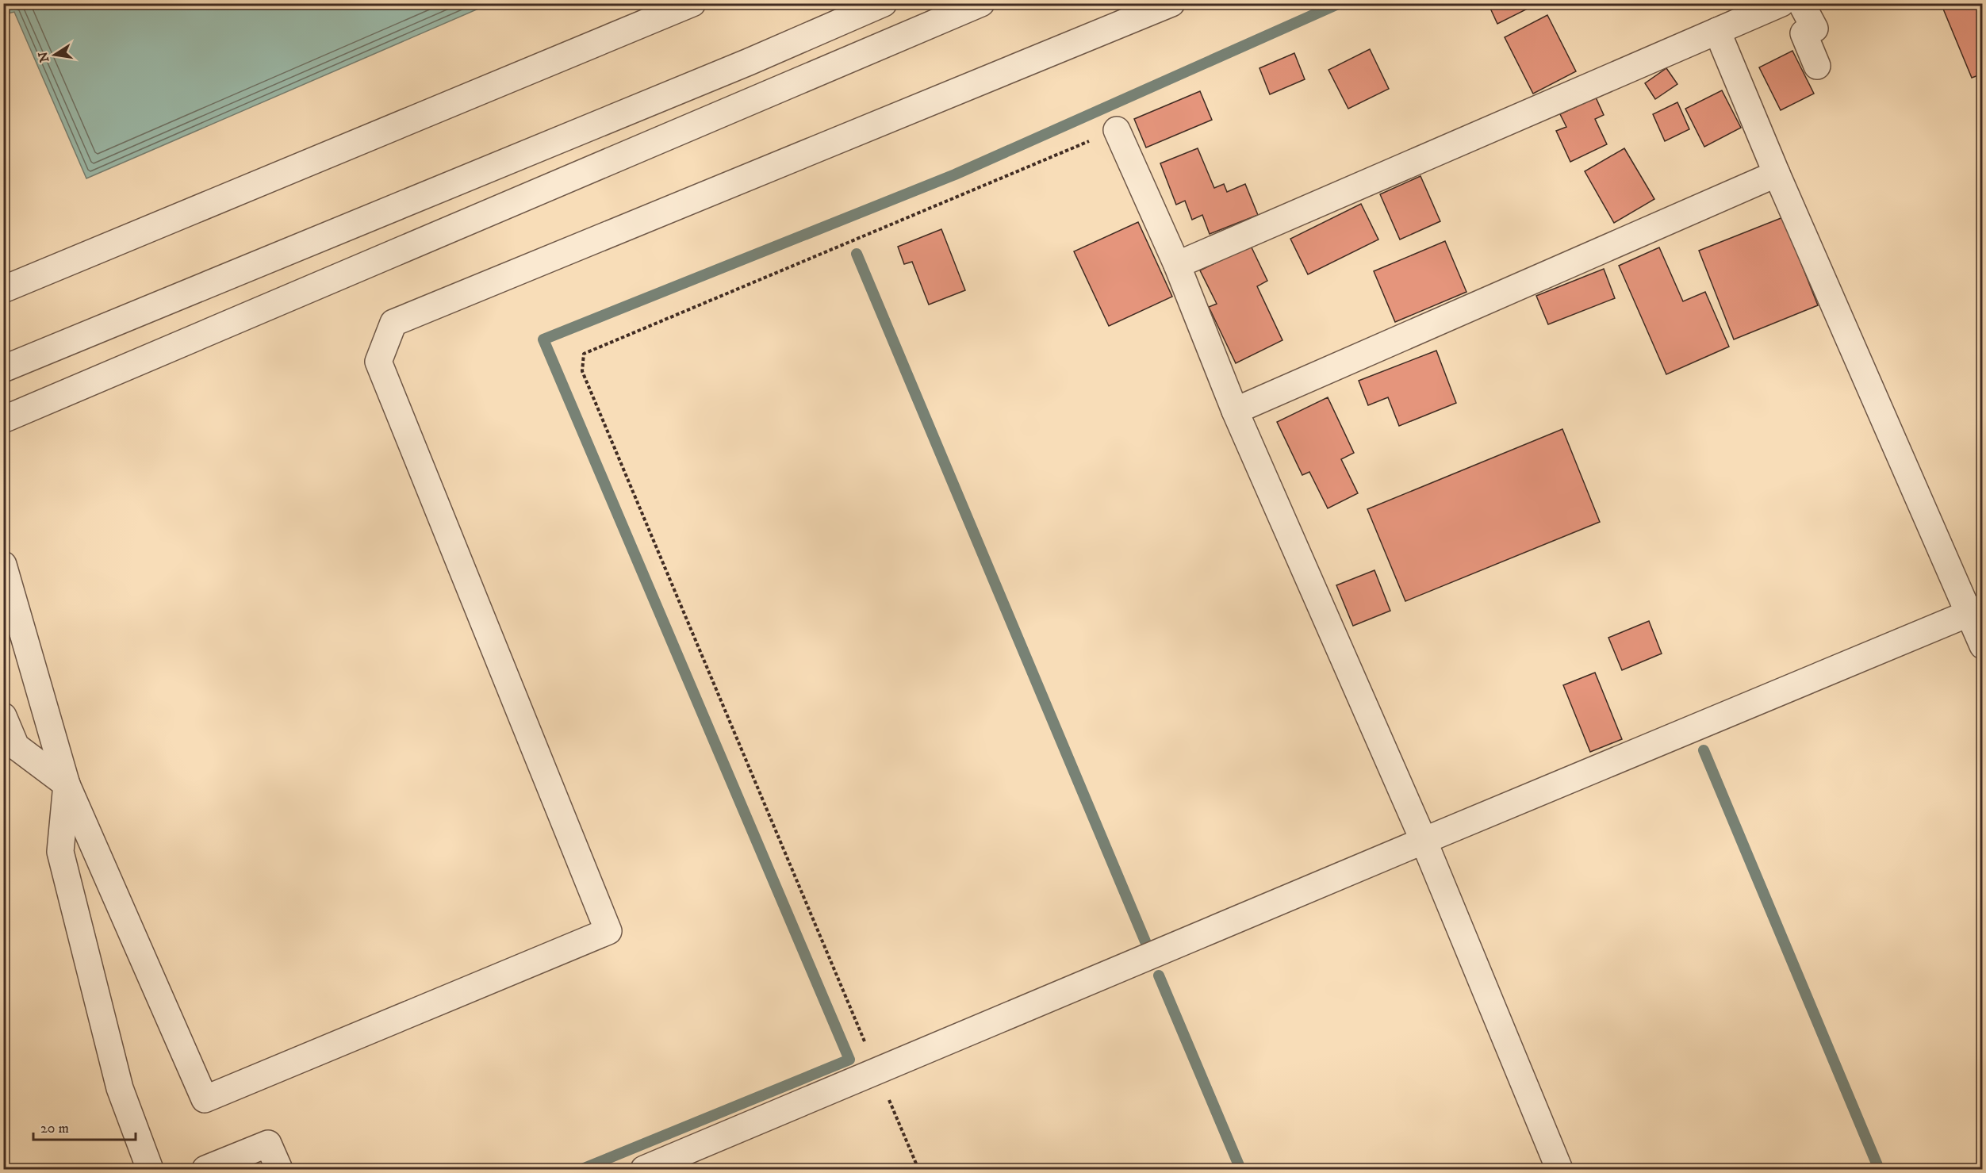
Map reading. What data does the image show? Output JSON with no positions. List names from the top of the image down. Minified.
{"scale_bar":"20 m","north":"left"}
